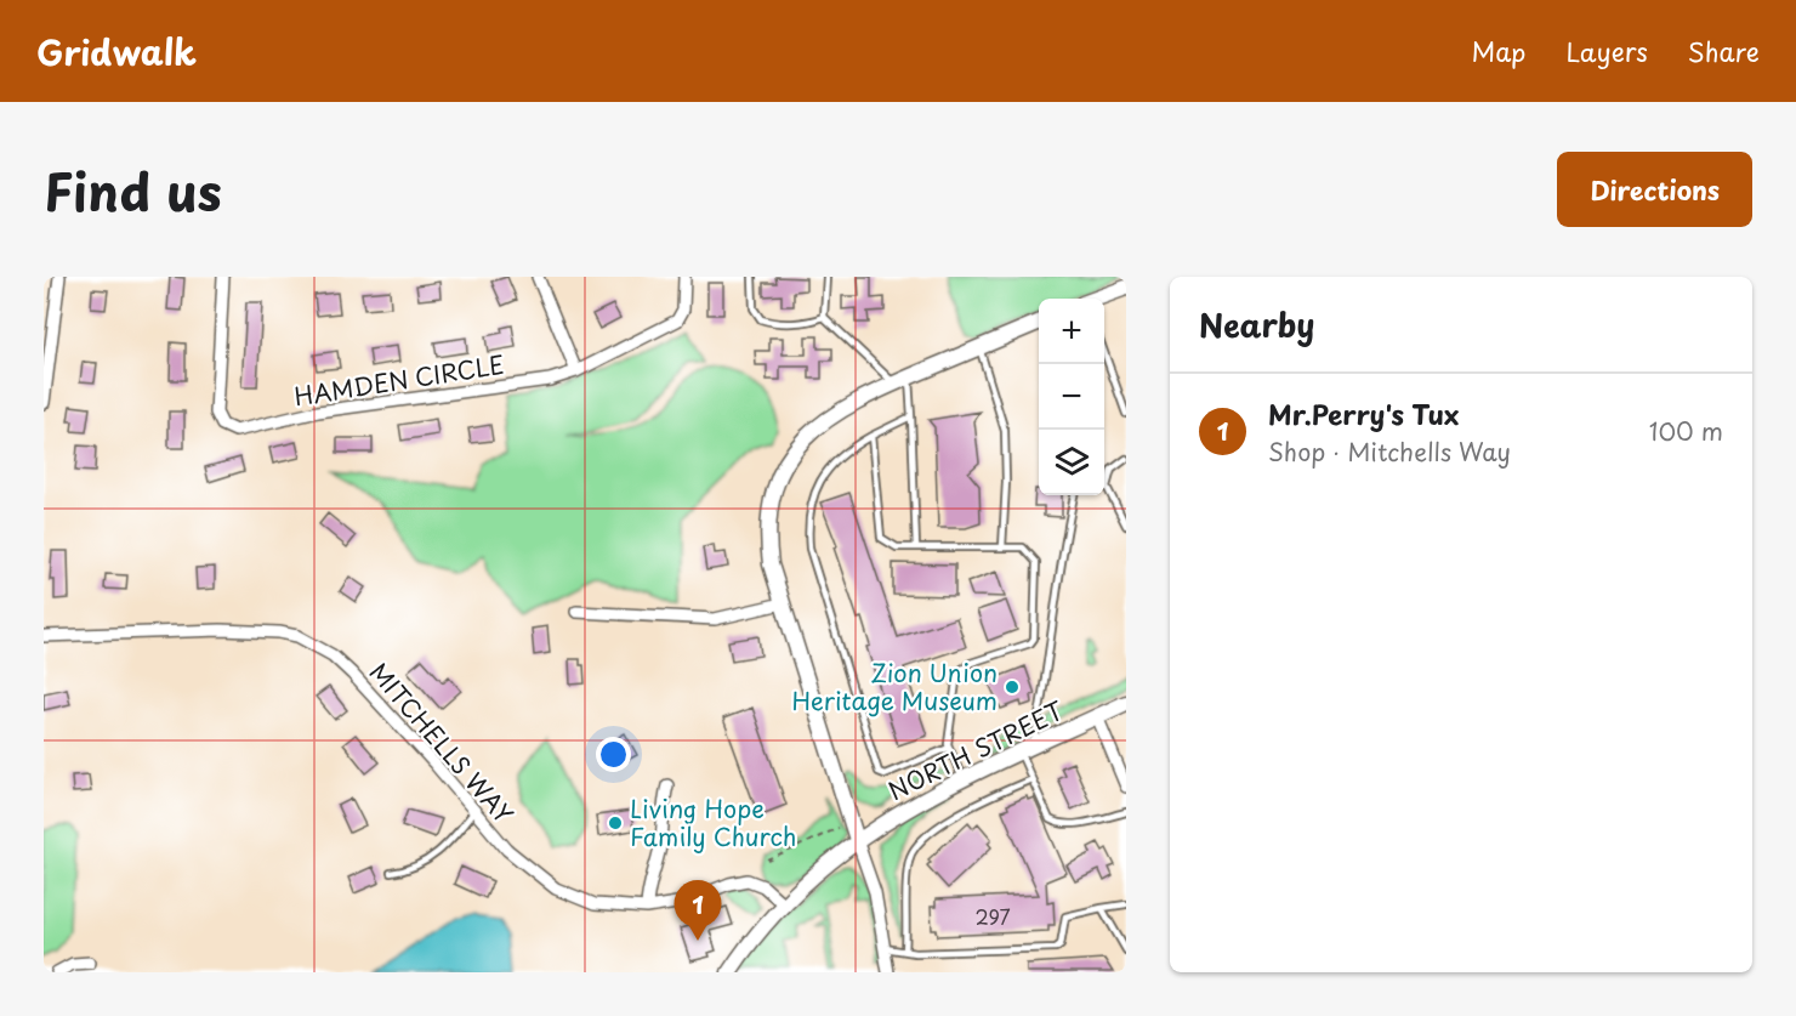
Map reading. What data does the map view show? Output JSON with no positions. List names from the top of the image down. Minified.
{"streets":{"street":["HAMDEN CIRCLE","MITCHELLS WAY","NORTH STREET"]},"crossings":[["MITCHELLS WAY","NORTH STREET"]],"places":["Zion Union Heritage Museum","Living Hope Family Church"],"house_numbers":["297"],"page":{"header":"Gridwalk","nav":["Map","Layers","Share"],"title":"Find us","buttons":"Directions","heading":"Nearby","map_buttons":["+","−"],"list":[{"mark":"1","name":"Mr.Perry's Tux","note":"Shop · Mitchells Way","value":"100 m"}],"pins":"1"}}
